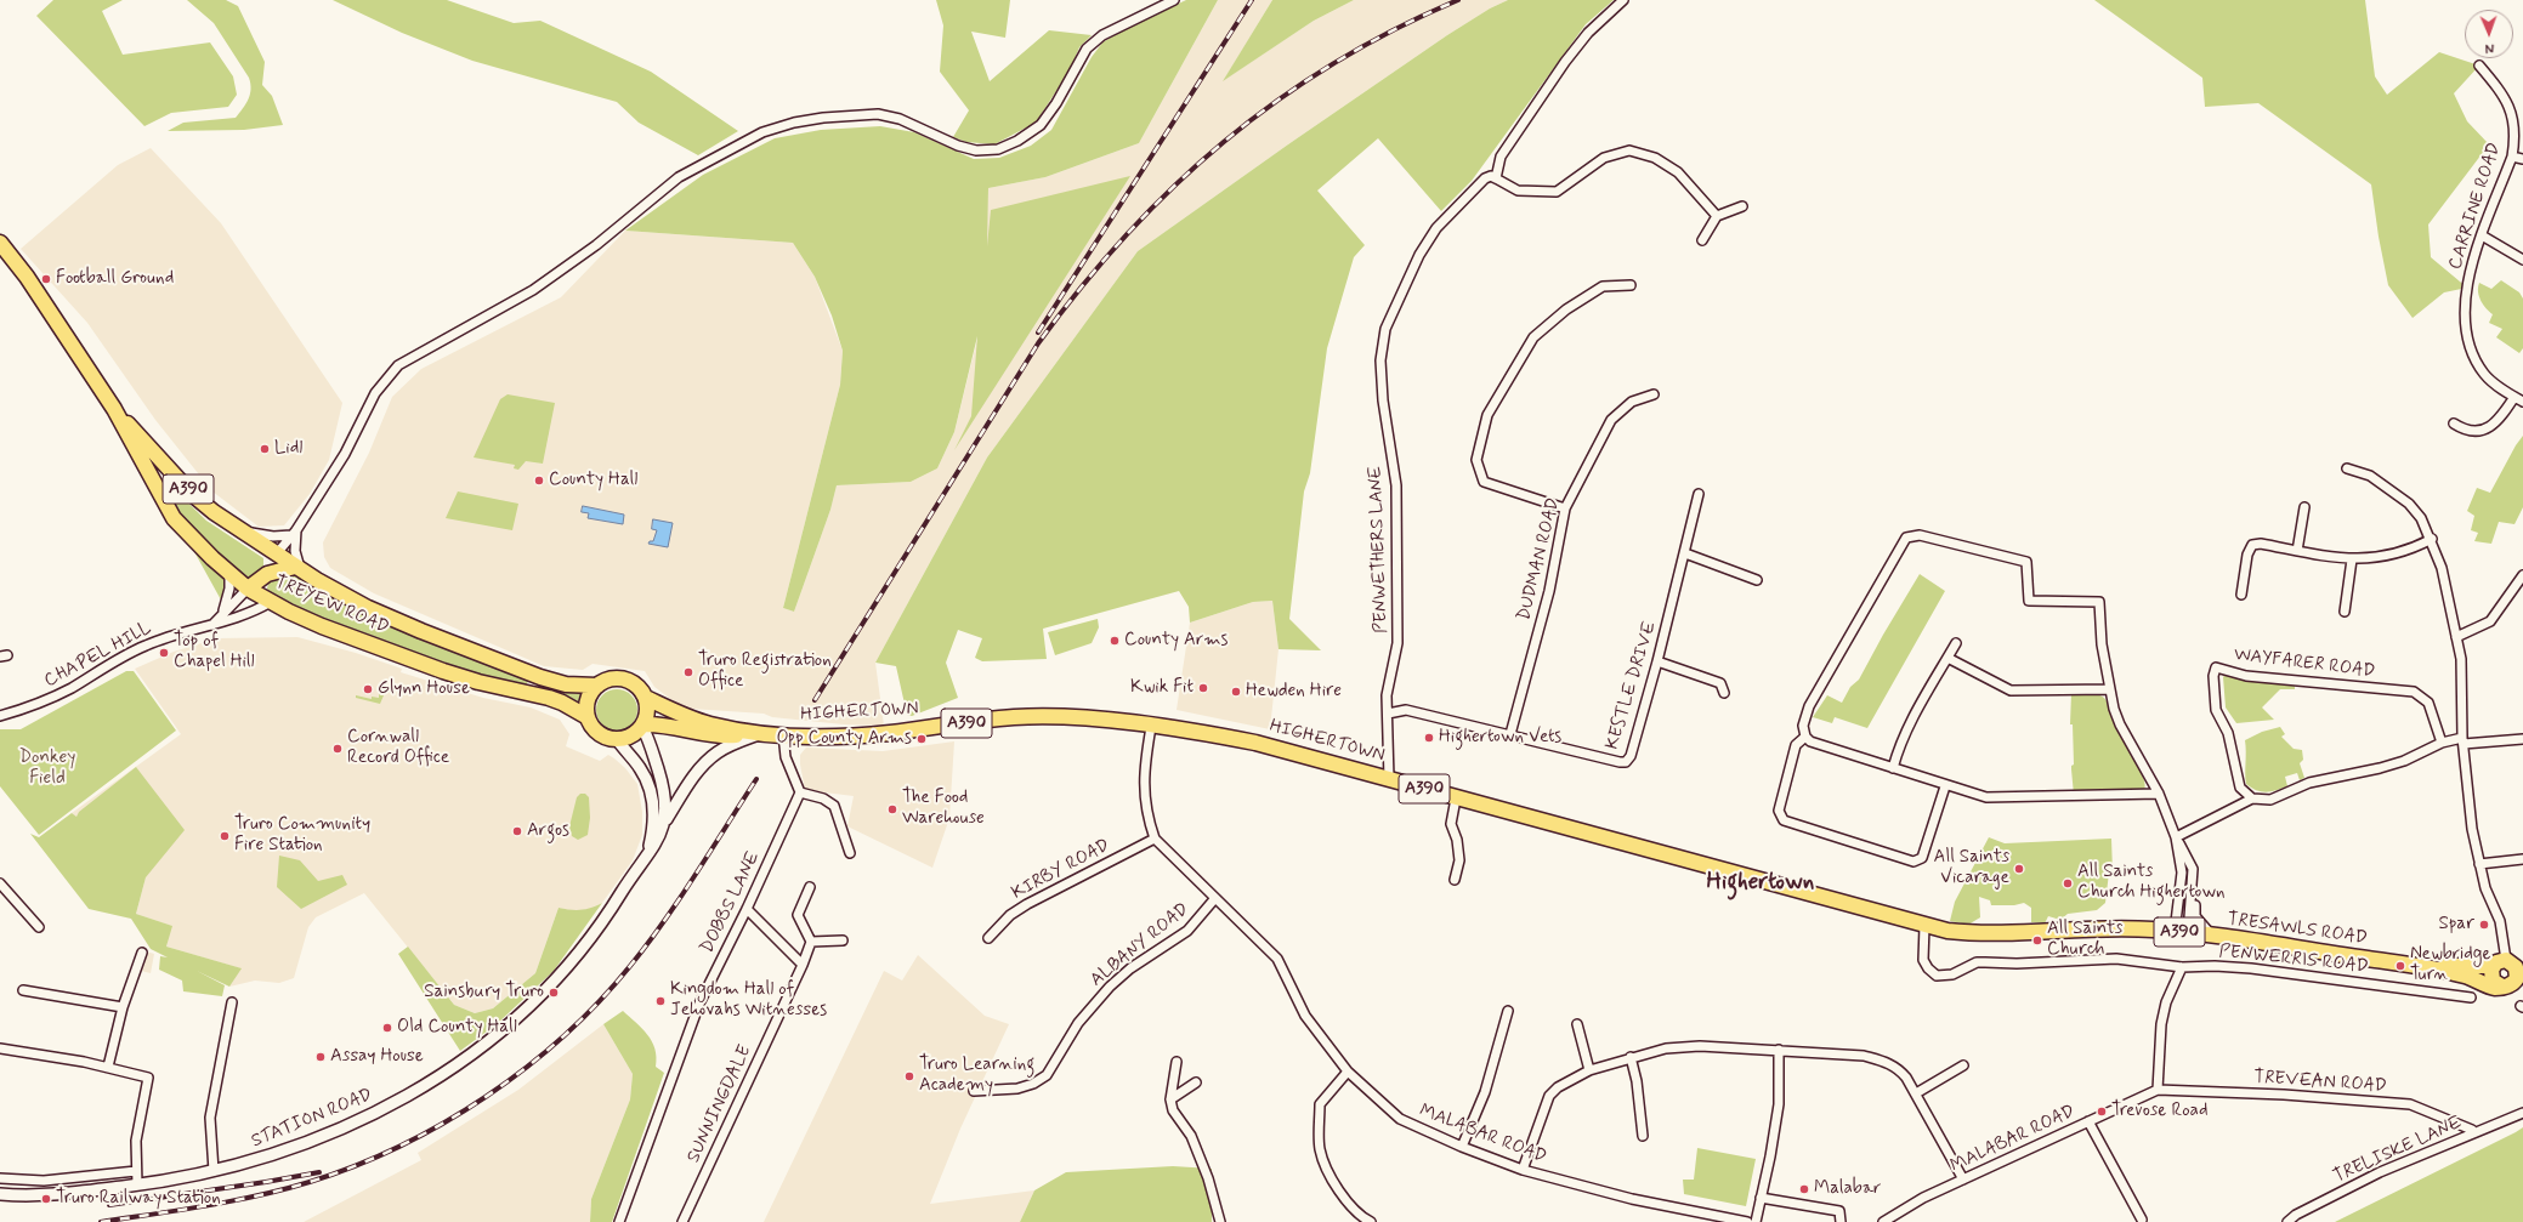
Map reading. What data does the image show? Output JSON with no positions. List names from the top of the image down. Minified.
{"streets":{"highway":["A390","TREYEW ROAD","HIGHERTOWN","TRESAWLS ROAD"],"street":["CARRINE ROAD","PENWETHERS LANE","DUDMAN ROAD","CHAPEL HILL","WAYFARER ROAD","KESTLE DRIVE","KIRBY ROAD","DOBBS LANE","ALBANY ROAD","PENWERRIS ROAD","TREVEAN ROAD","SUNNINGDALE","STATION ROAD","MALABAR ROAD","TRELISKE LANE"]},"crossings":[["PENWETHERS LANE","KESTLE DRIVE"],["PENWETHERS LANE","HIGHERTOWN"],["DUDMAN ROAD","KESTLE DRIVE"],["TREYEW ROAD","CHAPEL HILL"],["TREYEW ROAD","HIGHERTOWN"],["TREYEW ROAD","STATION ROAD"],["HIGHERTOWN","TRESAWLS ROAD"],["HIGHERTOWN","PENWERRIS ROAD"],["HIGHERTOWN","STATION ROAD"],["HIGHERTOWN","MALABAR ROAD"],["KIRBY ROAD","MALABAR ROAD"],["TRESAWLS ROAD","PENWERRIS ROAD"],["ALBANY ROAD","MALABAR ROAD"],["TREVEAN ROAD","MALABAR ROAD"],["TREVEAN ROAD","TRELISKE LANE"]],"districts":["Highertown"],"parks":["Donkey Field"],"places":["Football Ground","Lidl","County Hall","County Arms","Top of Chapel Hill","Truro Registration Office","Kwik Fit","Glynn House","Hewden Hire","Highertown Vets","Opp County Arms","Cornwall Record Office","The Food Warehouse","Argos","Truro Community Fire Station","All Saints Vicarage","All Saints Church Highertown","Spar","All Saints Church","Newbridge Turn","Sainsbury Truro","Kingdom Hall of Jehovahs Witnesses","Old County Hall","Assay House","Truro Learning Academy","Trevose Road","Malabar","Truro Railway Station"],"north":"bottom"}
